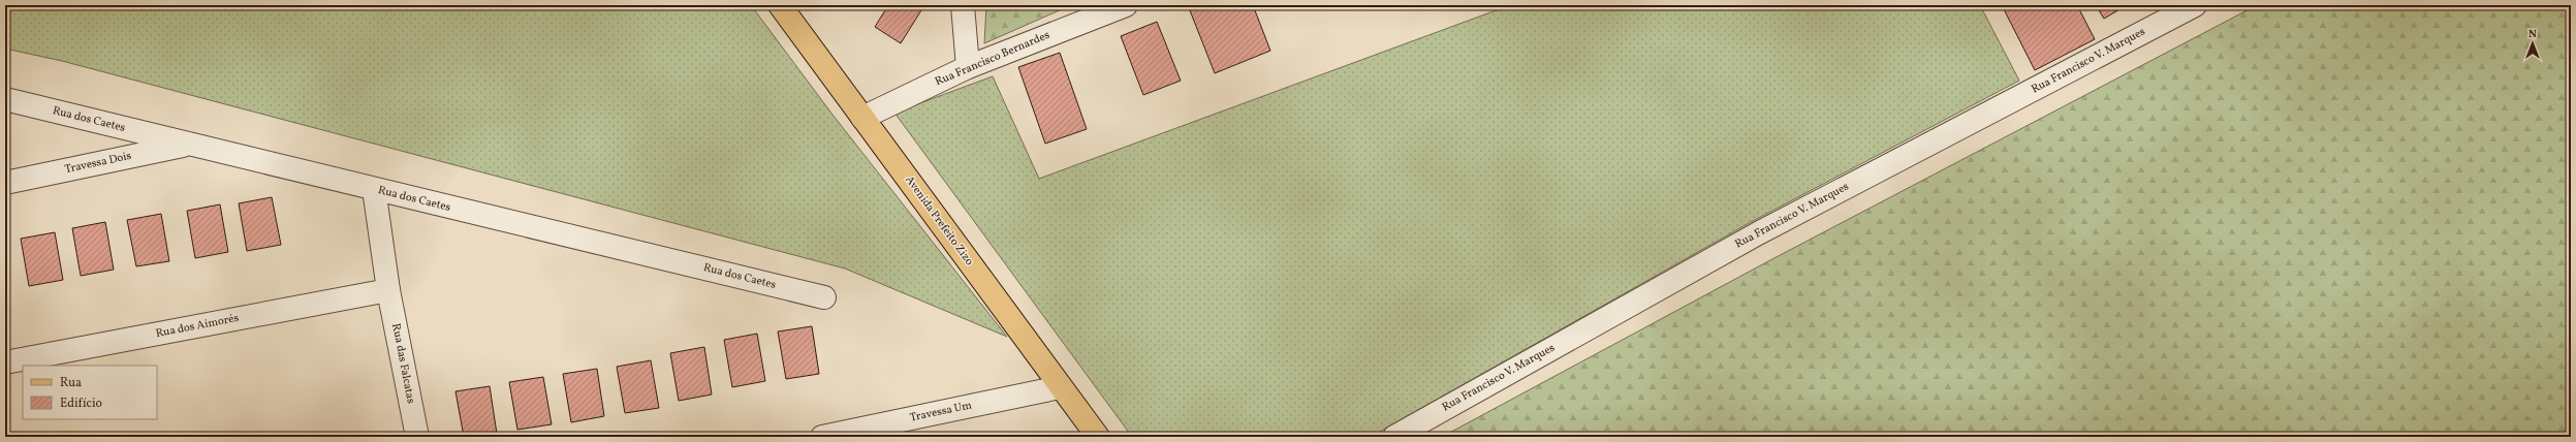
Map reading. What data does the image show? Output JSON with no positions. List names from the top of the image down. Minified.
{"streets":{"main road":["Avenida Prefeito Zizo"],"street":["Rua Francisco Bernardes","Rua Francisco V. Marques","Rua dos Caetes","Travessa Dois","Rua dos Aimorés","Rua das Falcatas","Travessa Um"]},"crossings":[["Rua Francisco Bernardes","Avenida Prefeito Zizo"],["Rua dos Caetes","Travessa Dois"],["Rua dos Caetes","Rua das Falcatas"],["Avenida Prefeito Zizo","Travessa Um"],["Rua dos Aimorés","Rua das Falcatas"]],"legend":["Rua","Edifício"],"north":"top"}
